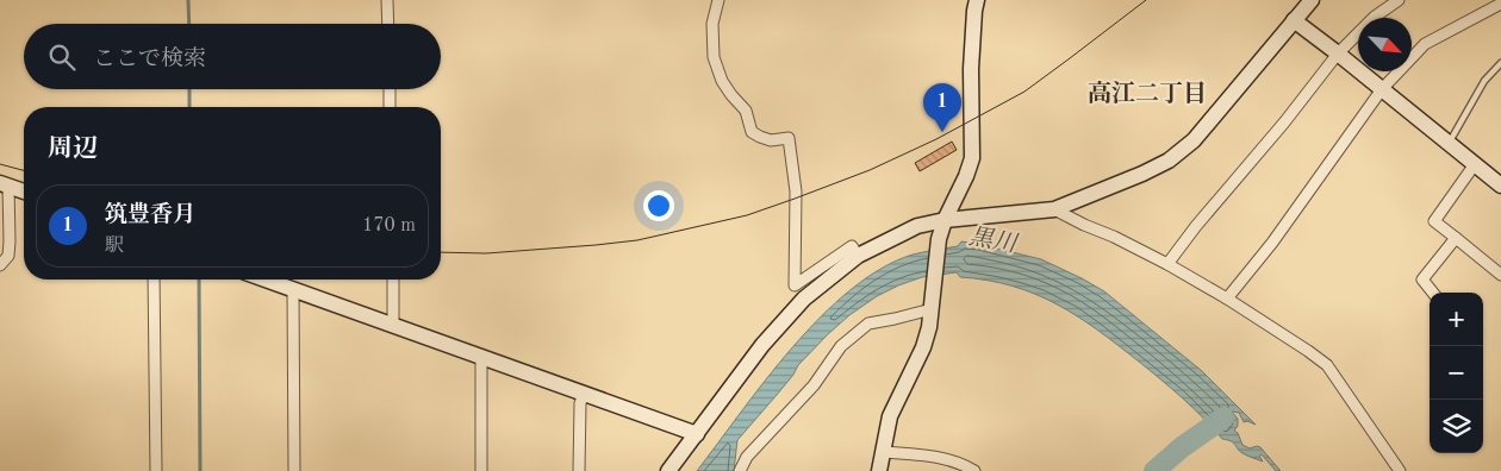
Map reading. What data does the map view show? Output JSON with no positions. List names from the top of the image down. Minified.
{"districts":["高江二丁目"],"water":["黒川"],"north":"bottom right","page":{"search":"ここで検索","pins":"1","heading":"周辺","list":[{"mark":"1","name":"筑豊香月","note":"駅","value":"170 m"}],"map_buttons":["+","−"]}}
